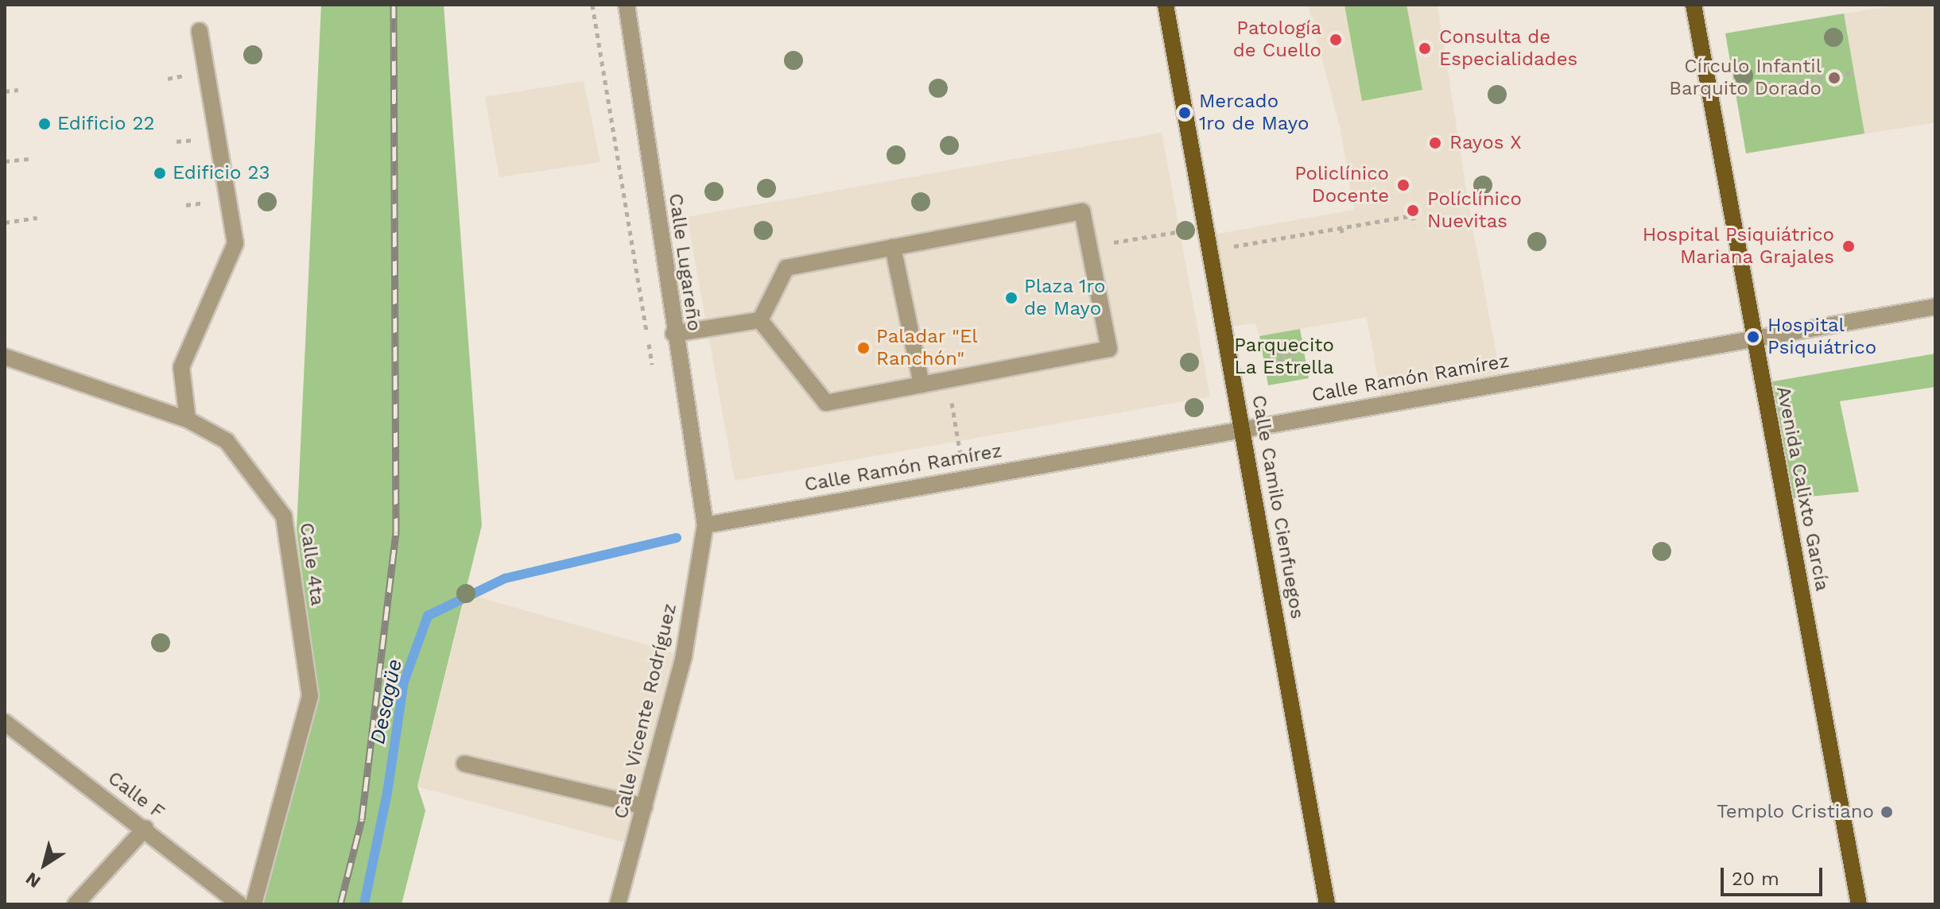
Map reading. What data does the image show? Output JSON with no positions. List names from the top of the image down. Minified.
{"streets":{"main road":["Avenida Calixto García","Calle Camilo Cienfuegos"],"street":["Calle Lugareño","Calle Ramón Ramírez","Calle 4ta","Calle Vicente Rodríguez","Calle F"]},"crossings":[["Calle Lugareño","Calle Ramón Ramírez"],["Calle Lugareño","Calle Vicente Rodríguez"],["Calle Ramón Ramírez","Avenida Calixto García"],["Calle Ramón Ramírez","Calle Camilo Cienfuegos"],["Calle Ramón Ramírez","Calle Vicente Rodríguez"]],"water":["Desagüe"],"parks":["Parquecito La Estrella"],"places":["Patología de Cuello","Consulta de Especialidades","Círculo Infantil Barquito Dorado","Mercado 1ro de Mayo","Edificio 22","Rayos X","Edificio 23","Policlínico Docente","Políclínico Nuevitas","Hospital Psiquiátrico Mariana Grajales","Plaza 1ro de Mayo","Hospital Psiquiátrico","Paladar \"El Ranchón\"","Templo Cristiano"],"scale_bar":"20 m","north":"bottom left"}
